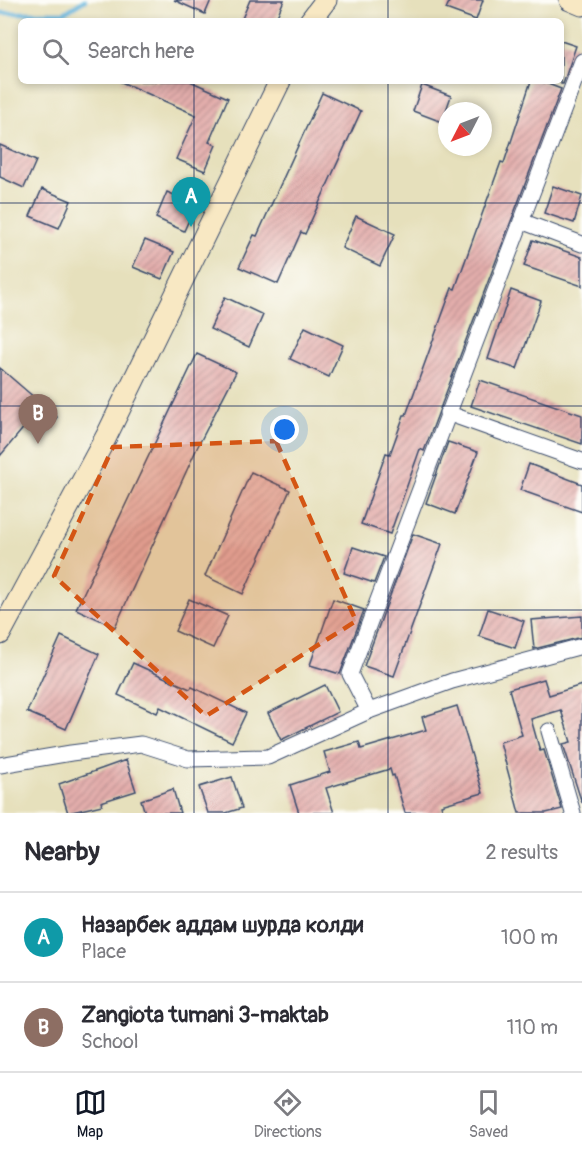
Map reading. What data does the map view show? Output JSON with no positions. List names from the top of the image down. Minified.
{"north":"bottom left","page":{"search":"Search here","pins":["A","B"],"heading":["Nearby","2 results"],"list":[{"mark":"A","name":"Назарбек аддам шурда колди","note":"Place","value":"100 m"},{"mark":"B","name":"Zangiota tumani 3-maktab","note":"School","value":"110 m"}],"nav":["Map","Directions","Saved"]}}
